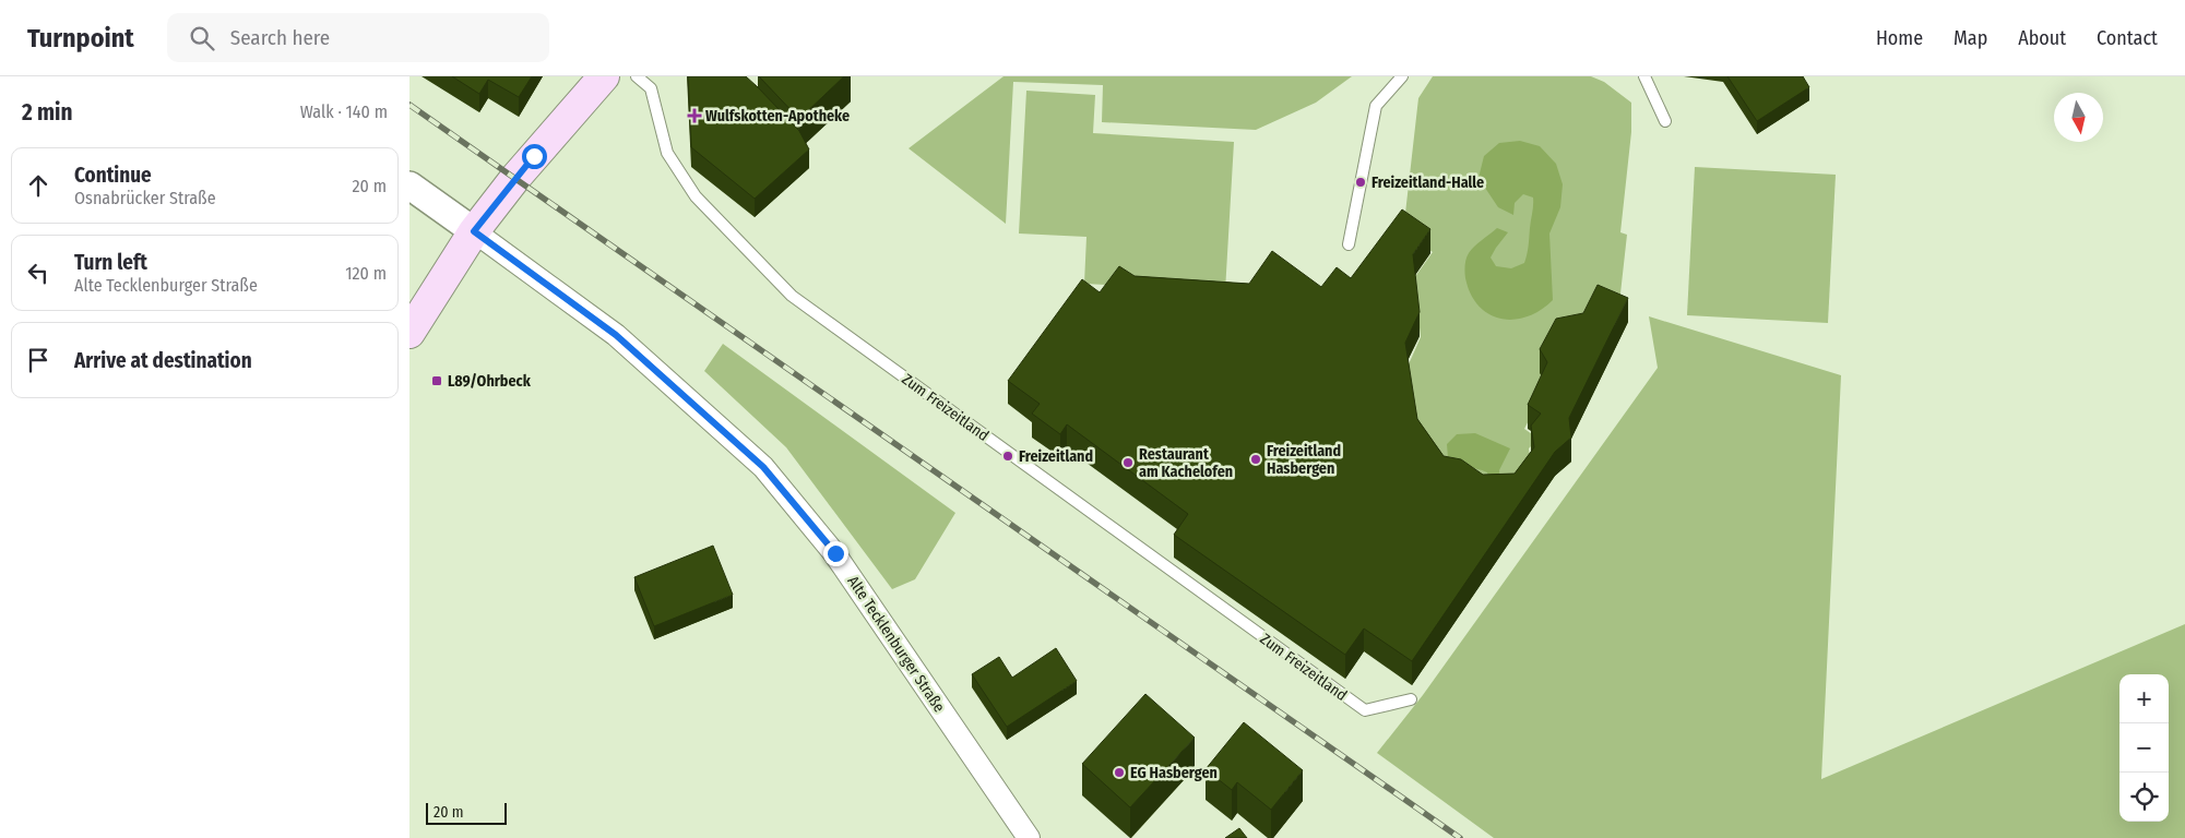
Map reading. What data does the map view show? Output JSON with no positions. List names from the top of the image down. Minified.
{"streets":{"street":["Alte Tecklenburger Straße"],"lane":["Zum Freizeitland"]},"places":{"health":["Wulfskotten-Apotheke"],"other":["Freizeitland-Halle","Freizeitland","Freizeitland Hasbergen","Restaurant am Kachelofen","EG Hasbergen"],"transit":["L89/Ohrbeck"]},"scale_bar":"20 m","north":"bottom","page":{"header":"Turnpoint","search":"Search here","nav":["Home","Map","About","Contact"],"heading":["2 min","Walk · 140 m"],"list":[["Continue","Osnabrücker Straße","20 m"],["Turn left","Alte Tecklenburger Straße","120 m"],"Arrive at destination"],"map_buttons":["+","−"],"scale":"20 m"}}
